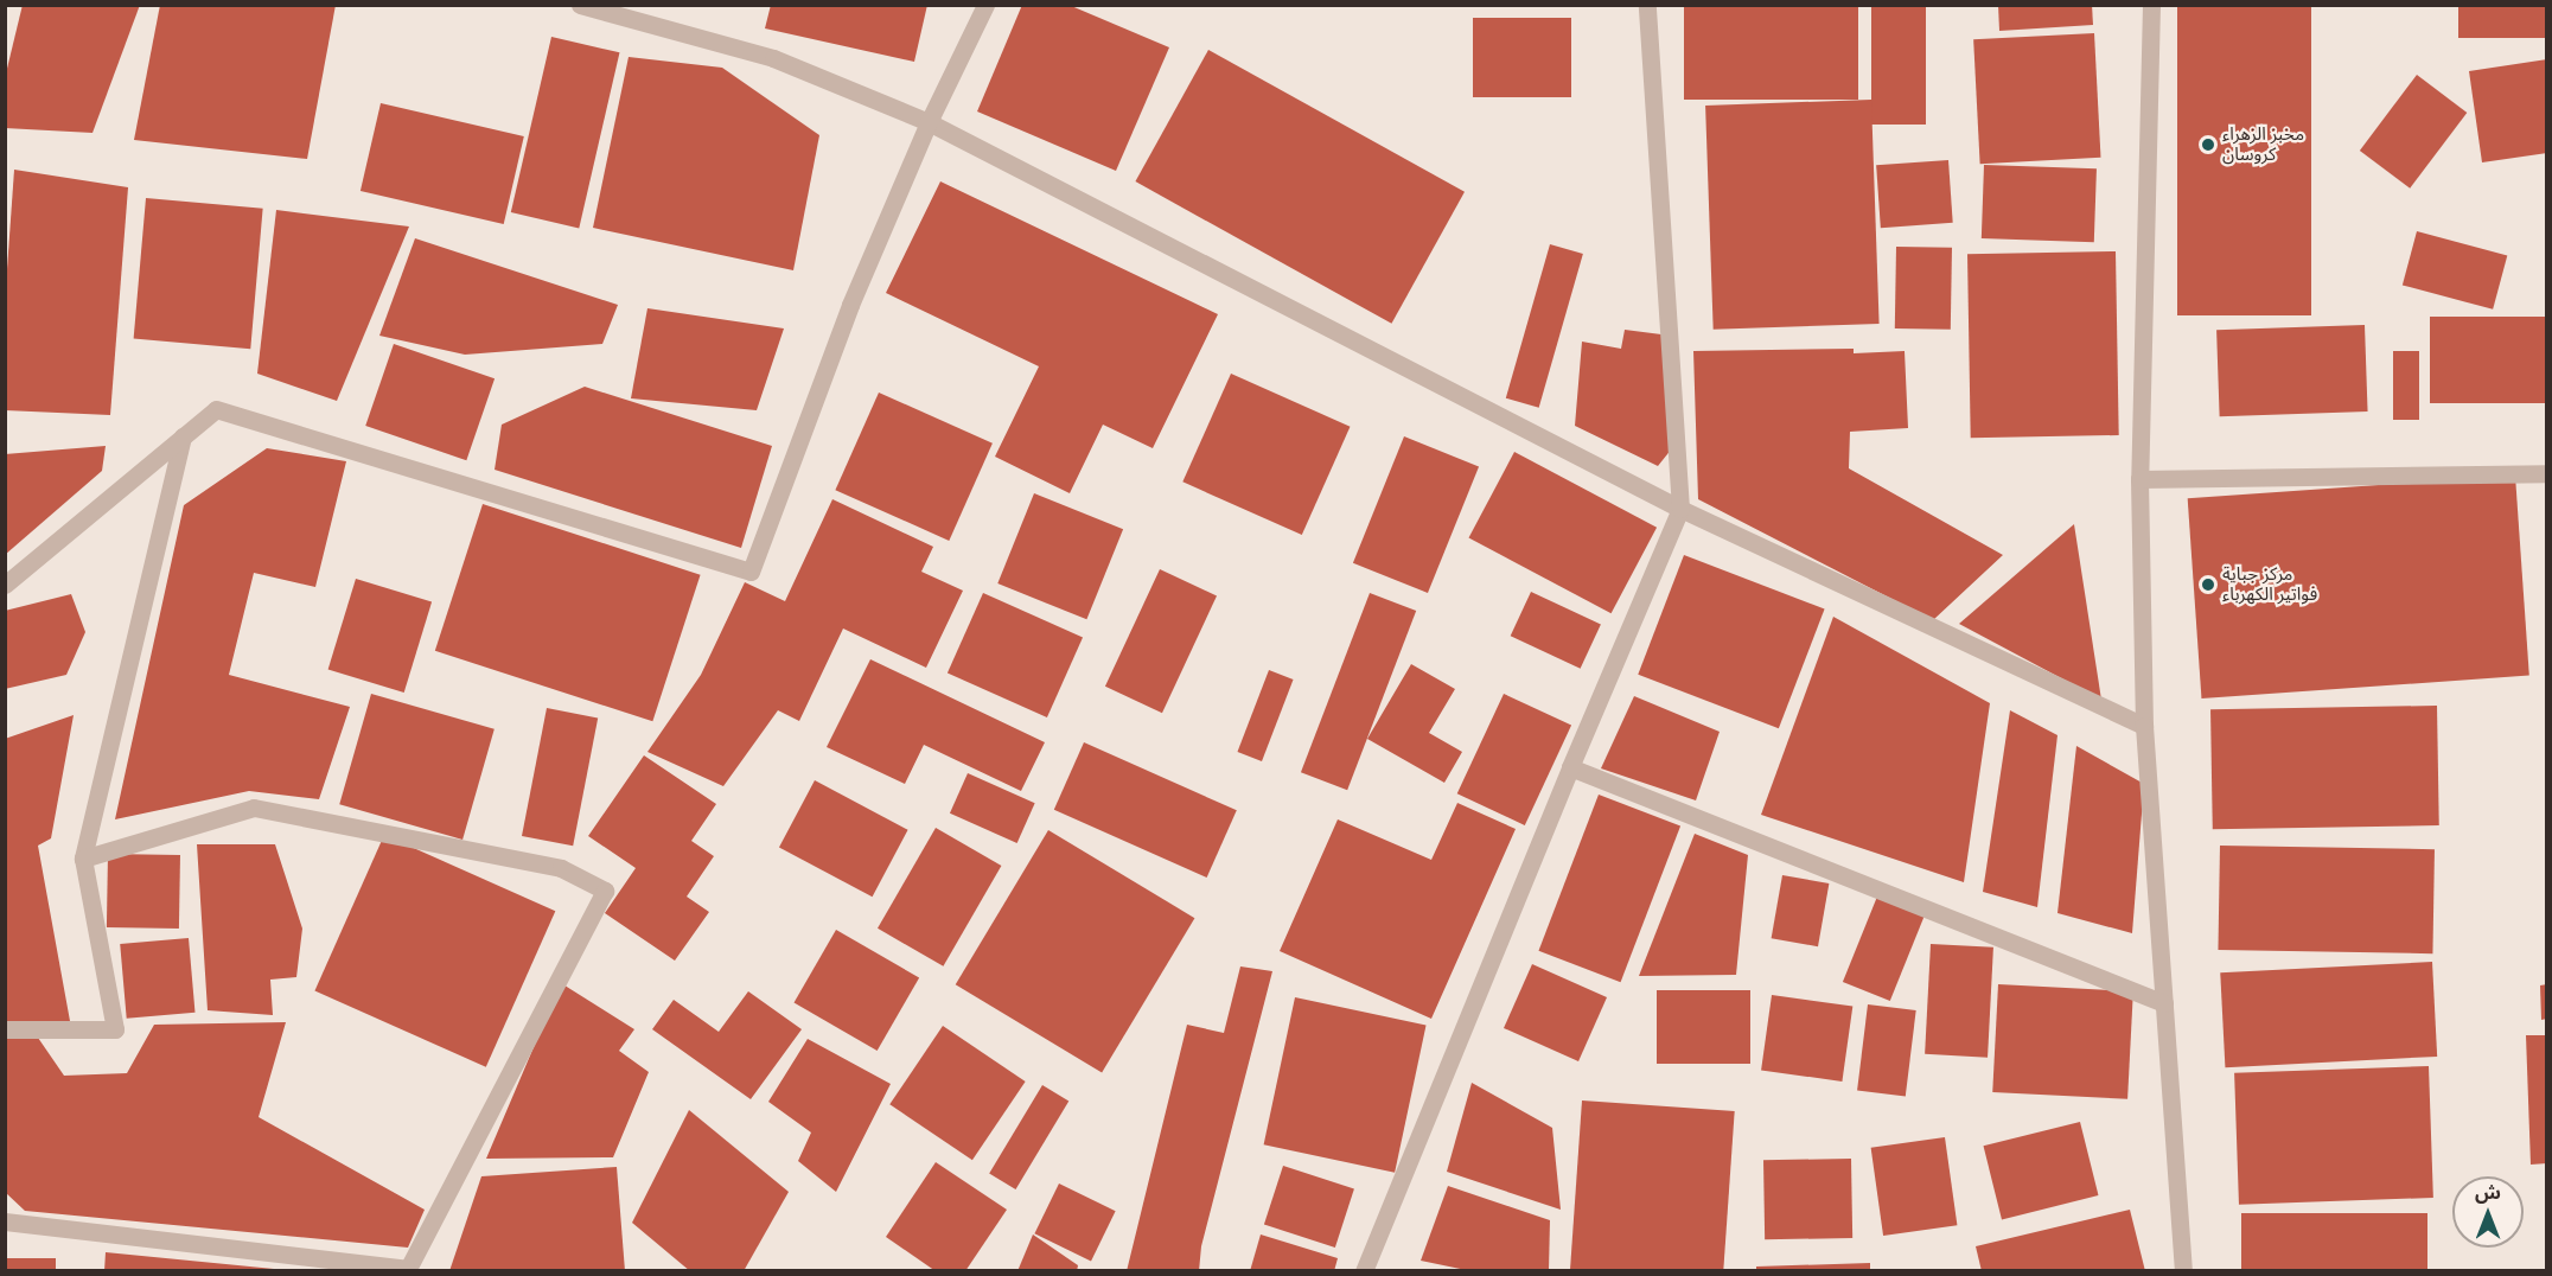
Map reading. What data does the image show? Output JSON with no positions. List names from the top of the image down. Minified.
{"places":["مخبز الزهراء كروسان","مركز جباية فواتير الكهرباء"],"north":"top"}
